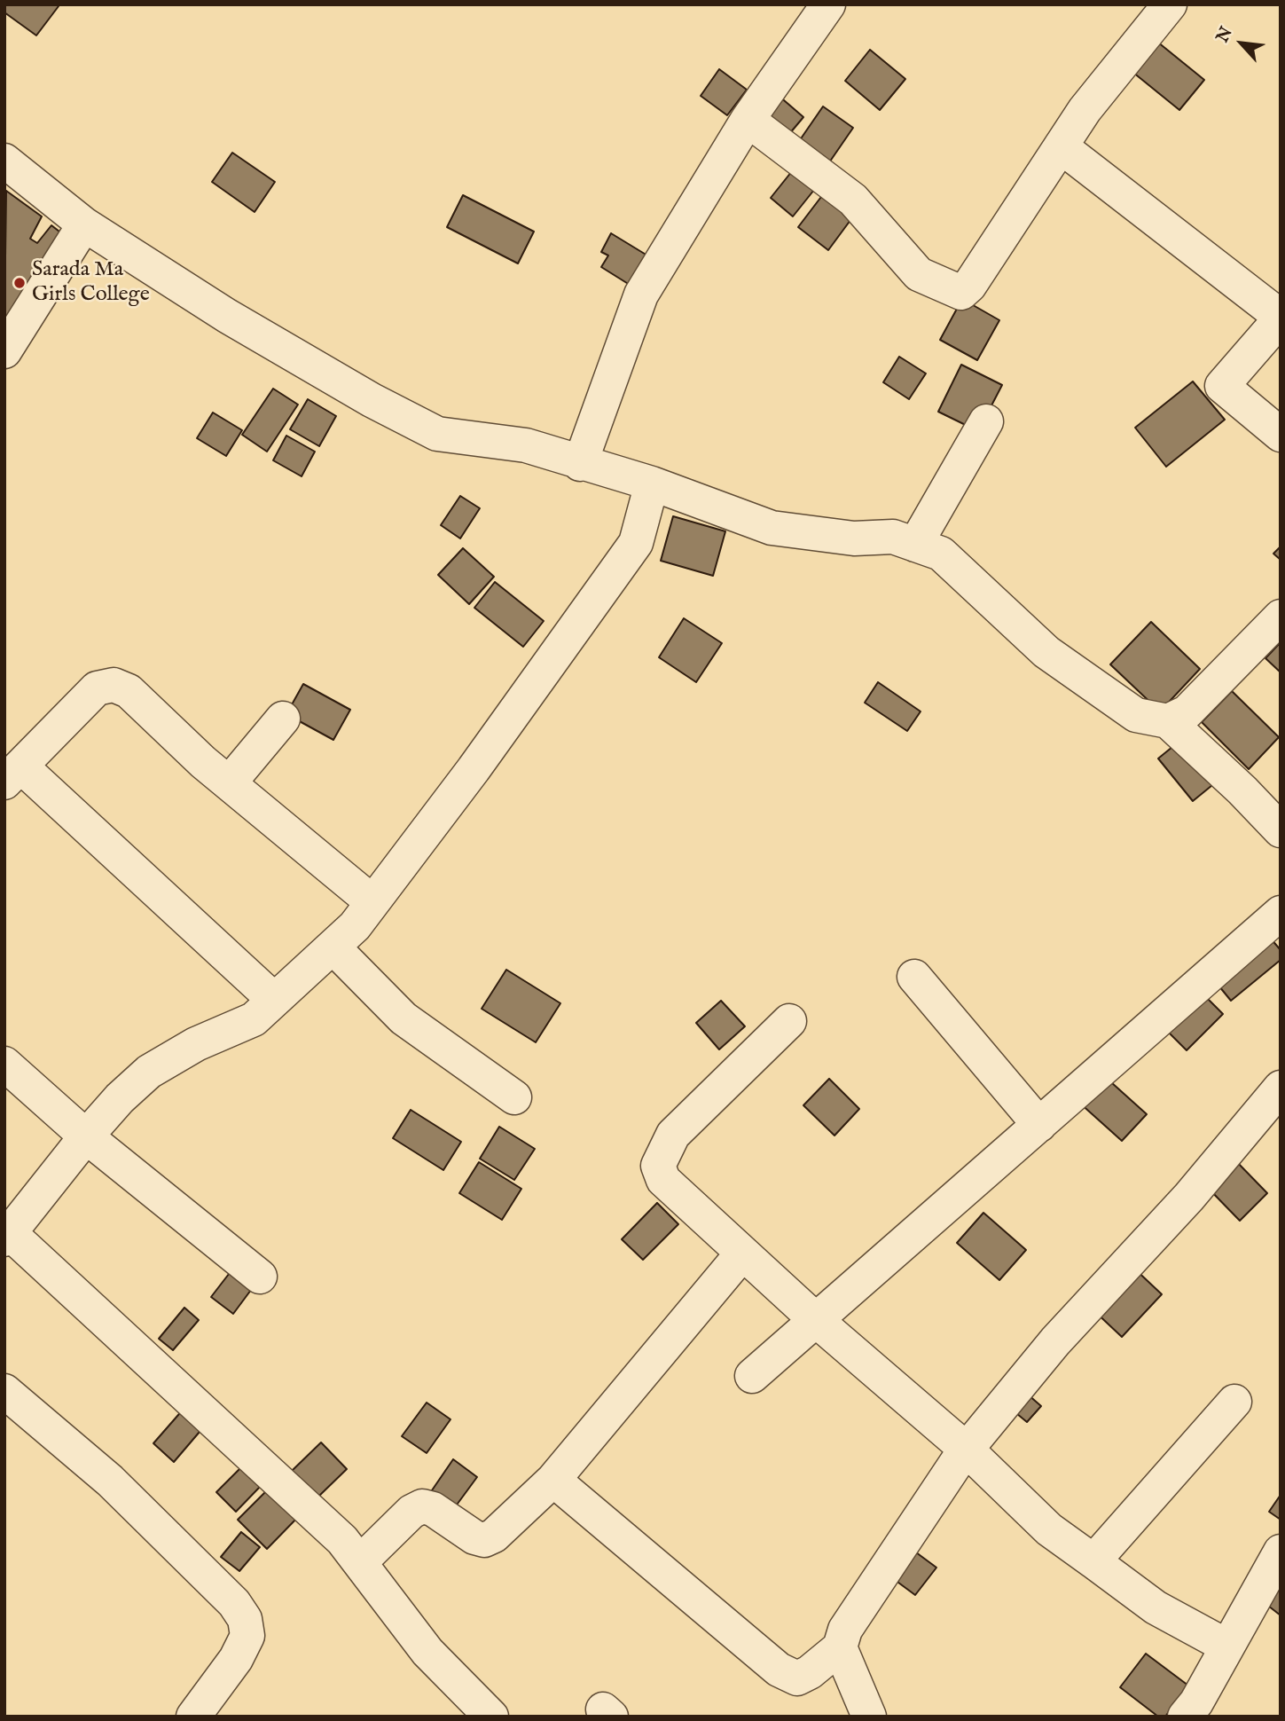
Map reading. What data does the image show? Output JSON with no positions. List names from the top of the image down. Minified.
{"places":["Sarada Ma Girls College"],"north":"top left"}
